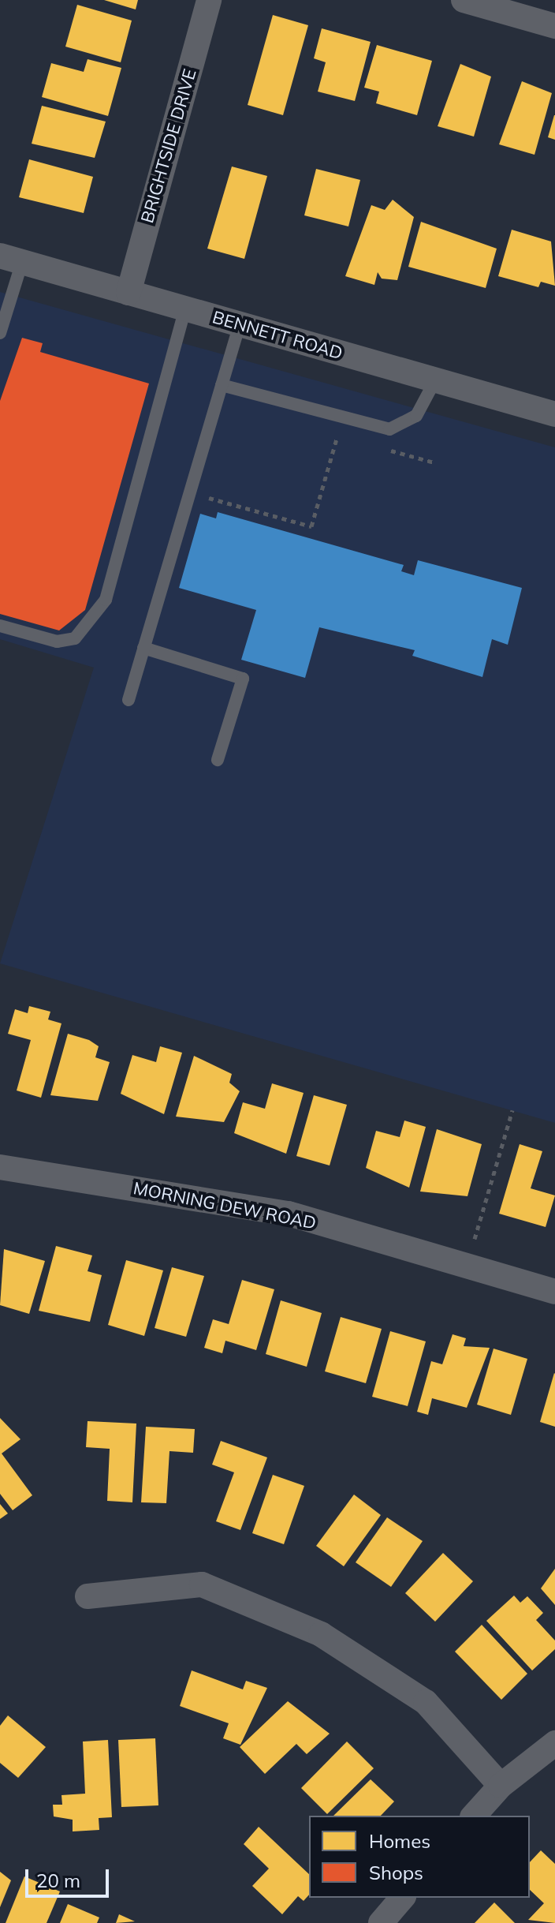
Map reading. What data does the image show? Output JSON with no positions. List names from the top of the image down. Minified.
{"streets":{"street":["BRIGHTSIDE DRIVE","BENNETT ROAD","MORNING DEW ROAD"]},"crossings":[["BRIGHTSIDE DRIVE","BENNETT ROAD"]],"legend":["Homes","Shops"],"scale_bar":"20 m"}
